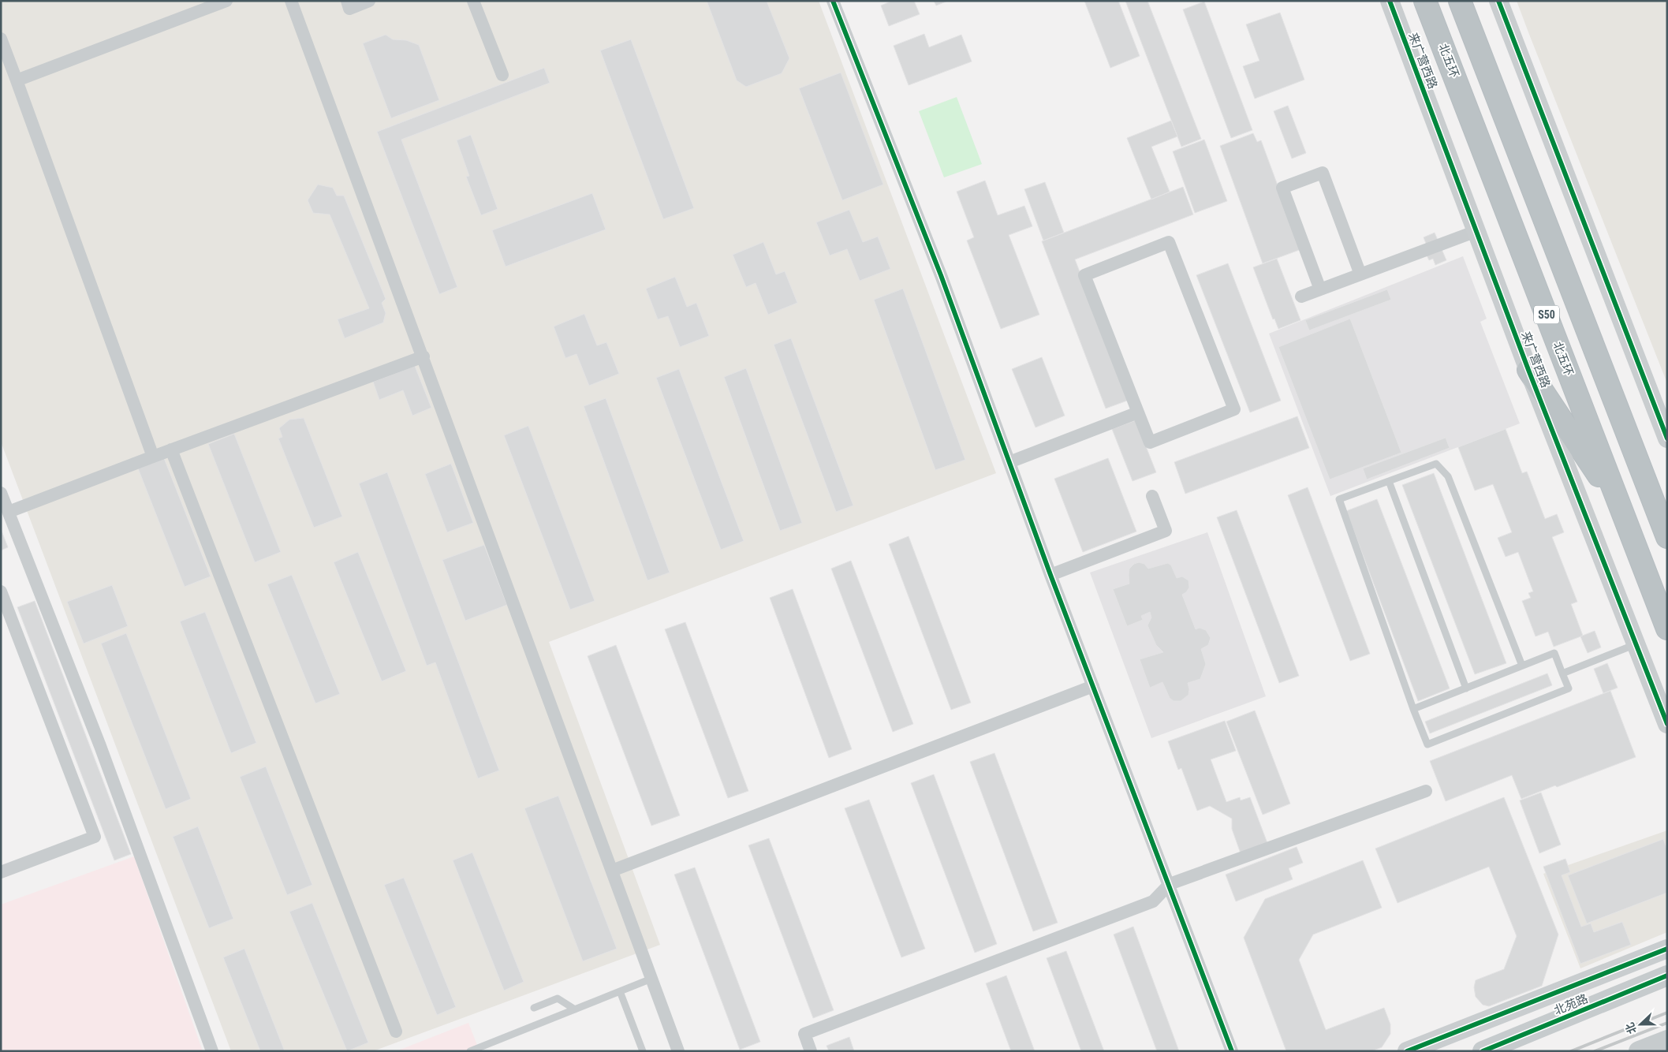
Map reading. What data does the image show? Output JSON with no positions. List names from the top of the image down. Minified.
{"streets":{"highway":["北五环","S50"],"main road":["北苑路"],"street":["来广营西路"]},"north":"left"}
